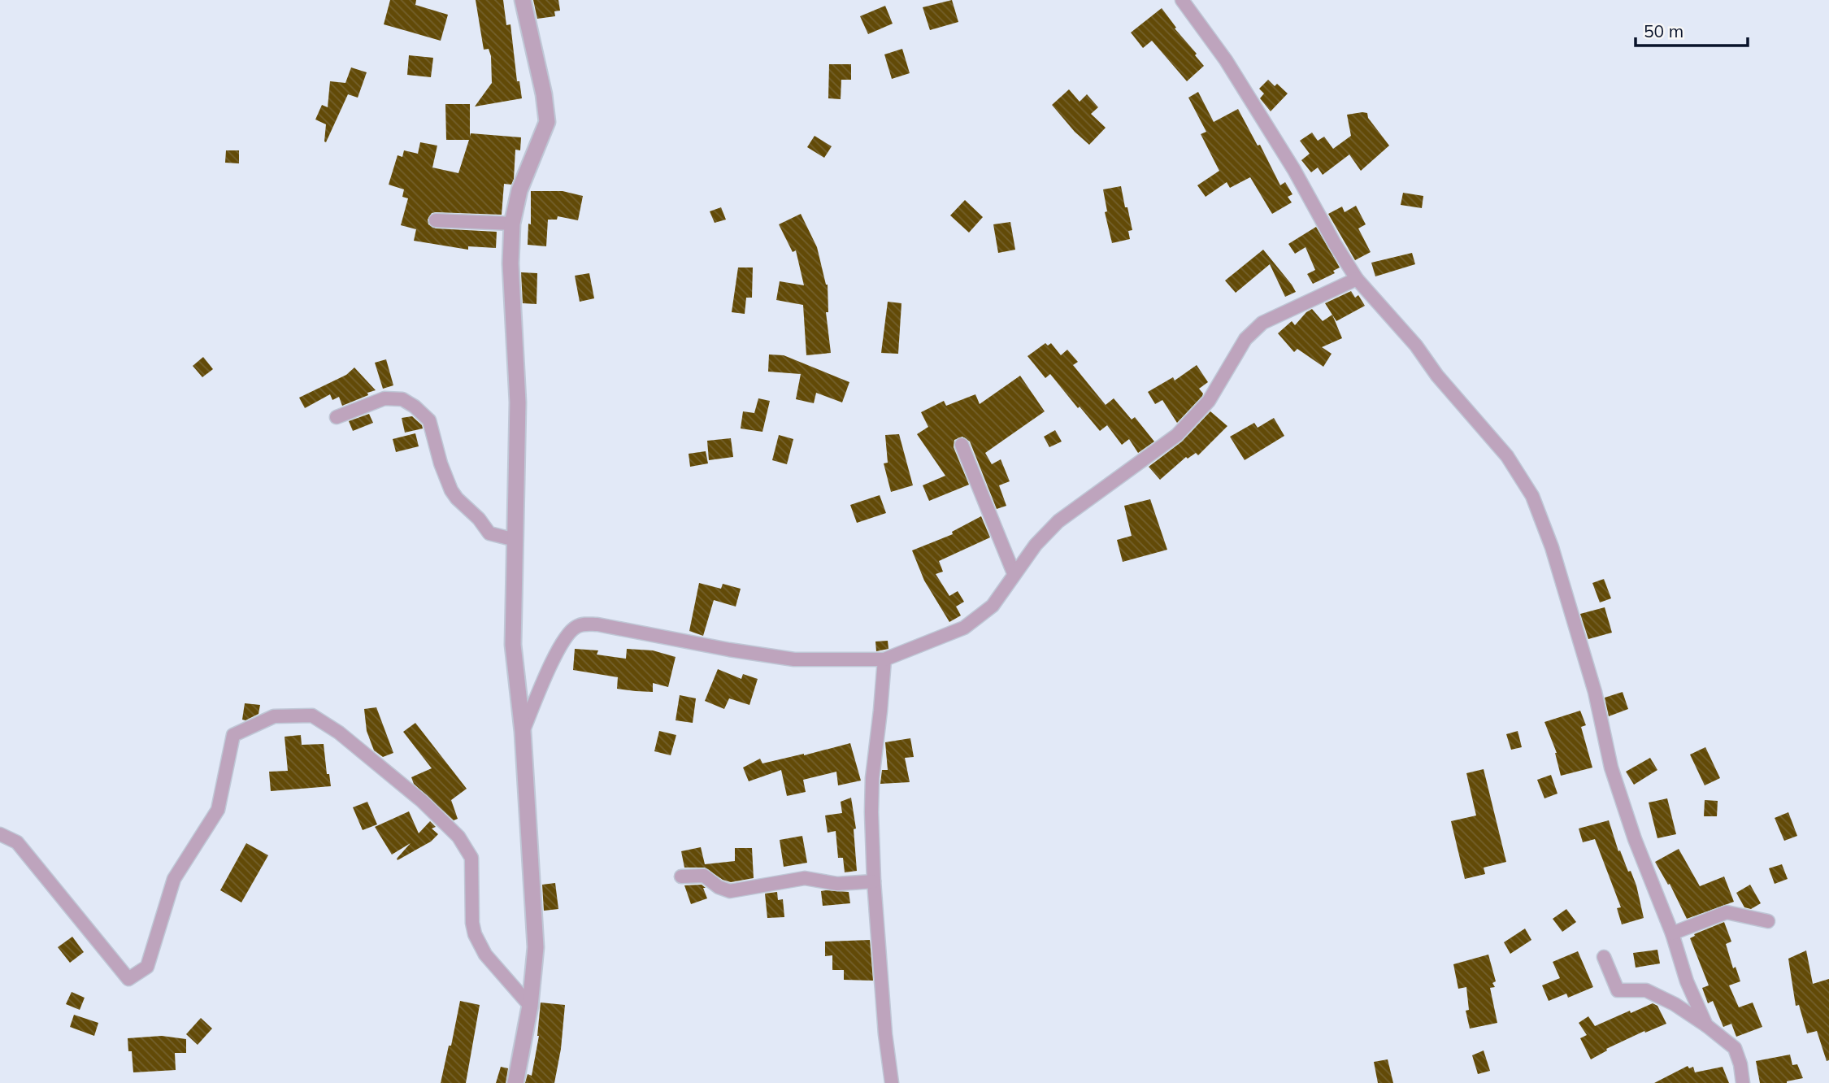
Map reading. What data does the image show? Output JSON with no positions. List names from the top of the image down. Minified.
{"scale_bar":"50 m"}
